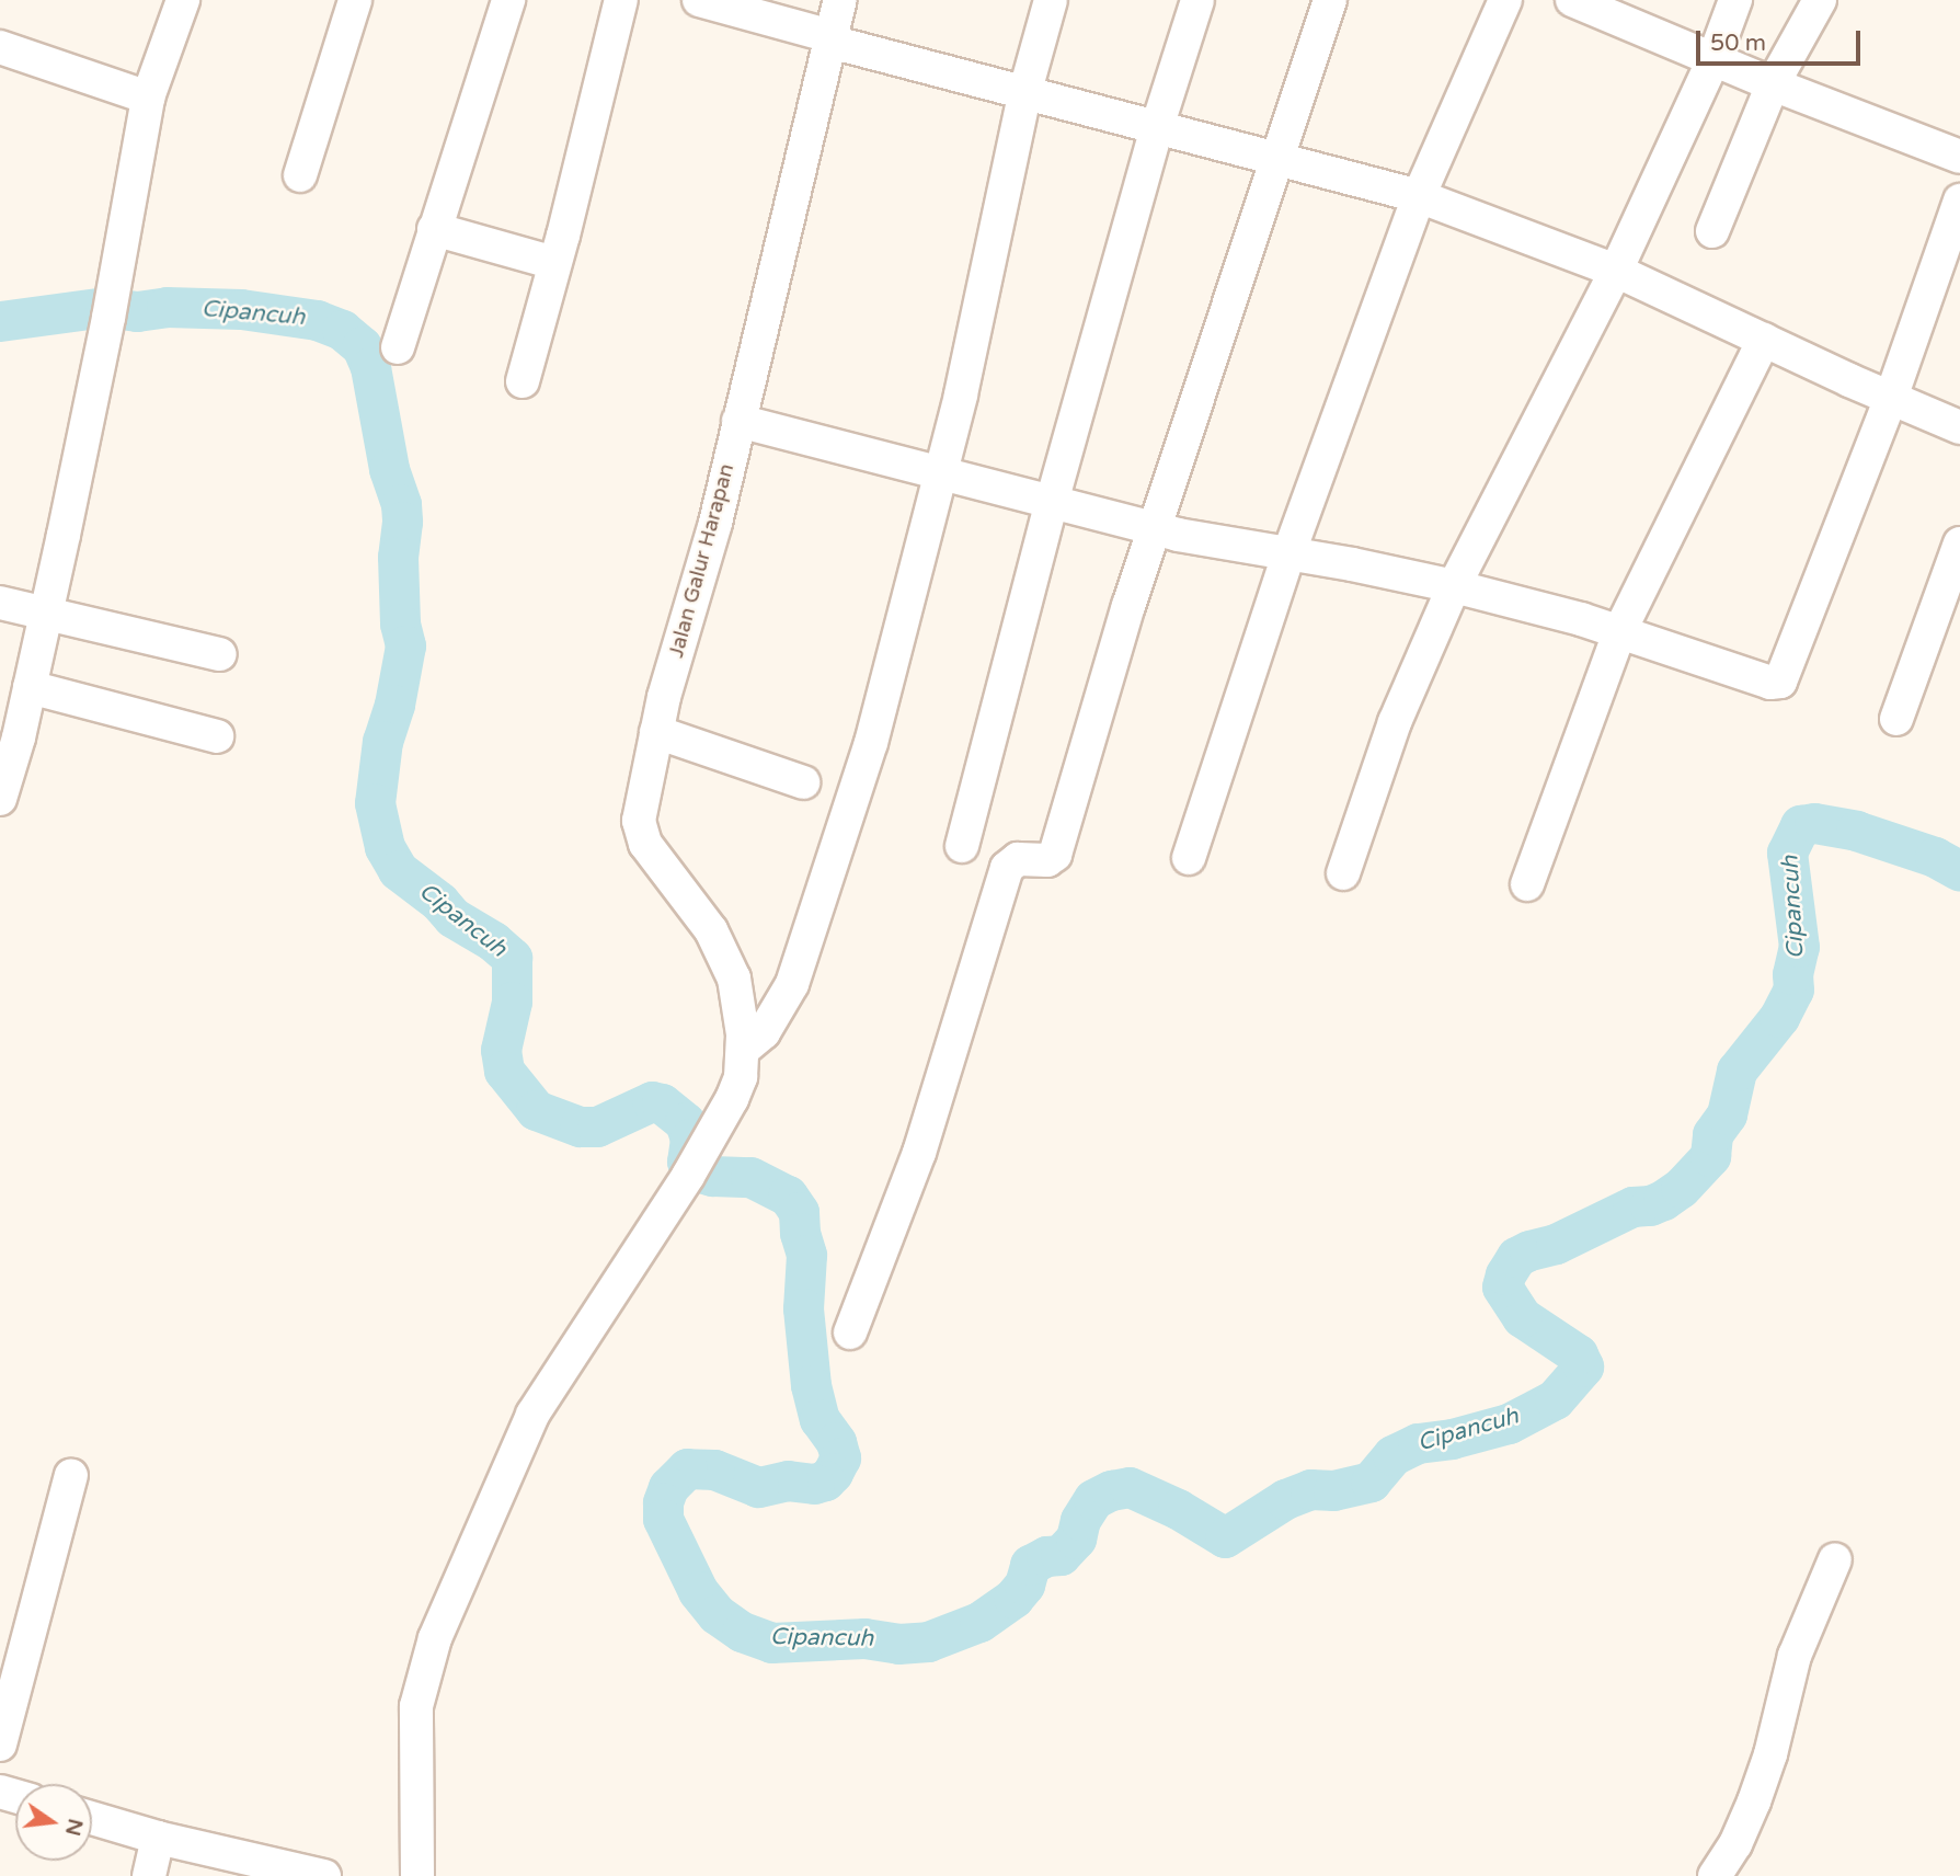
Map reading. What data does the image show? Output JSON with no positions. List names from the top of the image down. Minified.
{"streets":{"street":["Jalan Galur Harapan"]},"water":["Cipancuh"],"scale_bar":"50 m","north":"right"}
